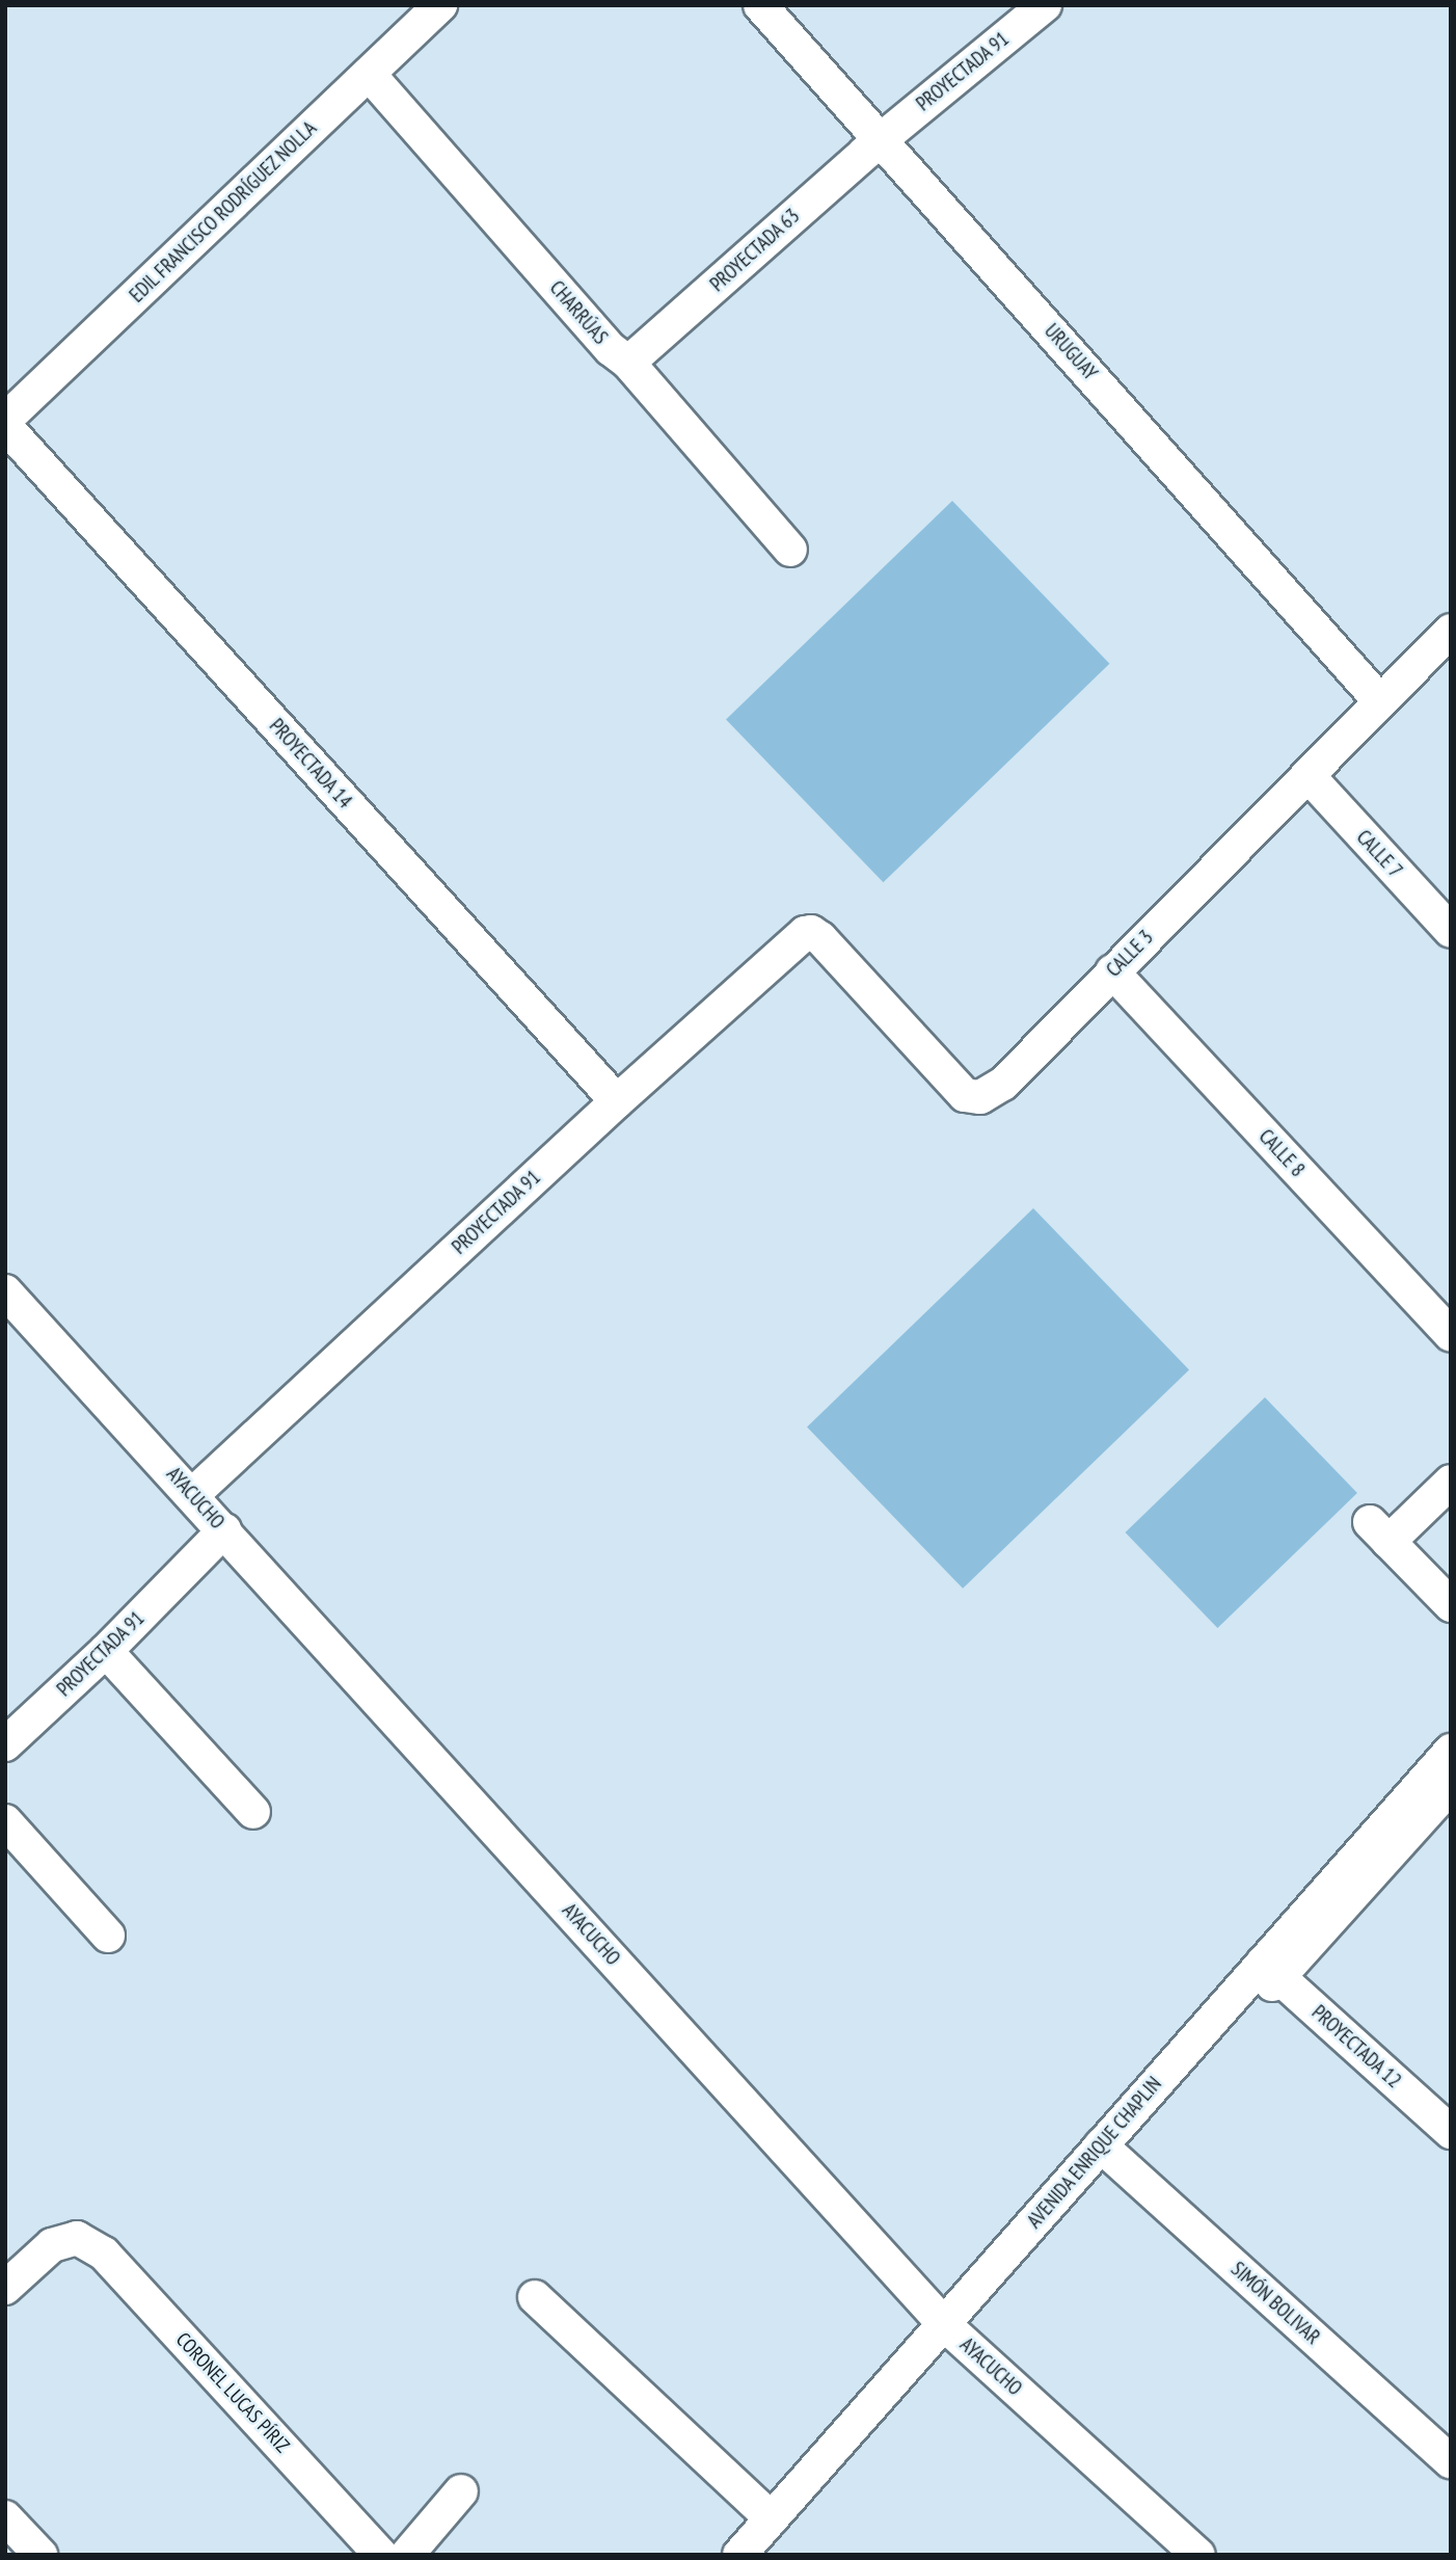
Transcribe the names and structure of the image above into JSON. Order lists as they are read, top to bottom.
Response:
{
  "streets": {
    "street": [
      "PROYECTADA 91",
      "EDIL FRANCISCO RODRÍGUEZ NOLLA",
      "PROYECTADA 63",
      "CHARRÚAS",
      "URUGUAY",
      "PROYECTADA 14",
      "CALLE 7",
      "CALLE 3",
      "CALLE 8",
      "AYACUCHO",
      "PROYECTADA 12",
      "AVENIDA ENRIQUE CHAPLIN",
      "SIMÓN BOLIVAR",
      "CORONEL LUCAS PÍRIZ"
    ]
  },
  "crossings": [
    ["PROYECTADA 91", "PROYECTADA 63"],
    ["PROYECTADA 91", "URUGUAY"],
    ["PROYECTADA 91", "PROYECTADA 14"],
    ["PROYECTADA 91", "CALLE 3"],
    ["PROYECTADA 91", "AYACUCHO"],
    ["EDIL FRANCISCO RODRÍGUEZ NOLLA", "CHARRÚAS"],
    ["PROYECTADA 63", "CHARRÚAS"],
    ["PROYECTADA 63", "URUGUAY"],
    ["URUGUAY", "CALLE 3"],
    ["CALLE 7", "CALLE 3"],
    ["CALLE 3", "CALLE 8"],
    ["AYACUCHO", "AVENIDA ENRIQUE CHAPLIN"],
    ["PROYECTADA 12", "AVENIDA ENRIQUE CHAPLIN"],
    ["AVENIDA ENRIQUE CHAPLIN", "SIMÓN BOLIVAR"]
  ]
}
